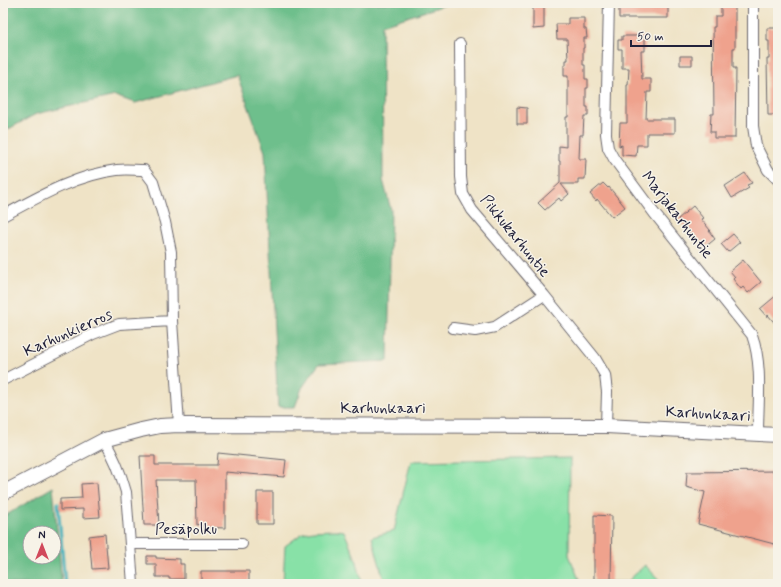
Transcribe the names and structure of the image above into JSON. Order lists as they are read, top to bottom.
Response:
{
  "streets": {
    "street": [
      "Marjakarhuntie",
      "Pikkukarhuntie",
      "Karhunkierros",
      "Karhunkaari",
      "Pesäpolku"
    ]
  },
  "crossings": [
    ["Marjakarhuntie", "Karhunkaari"],
    ["Pikkukarhuntie", "Karhunkaari"]
  ],
  "scale_bar": "50 m",
  "north": "top"
}
